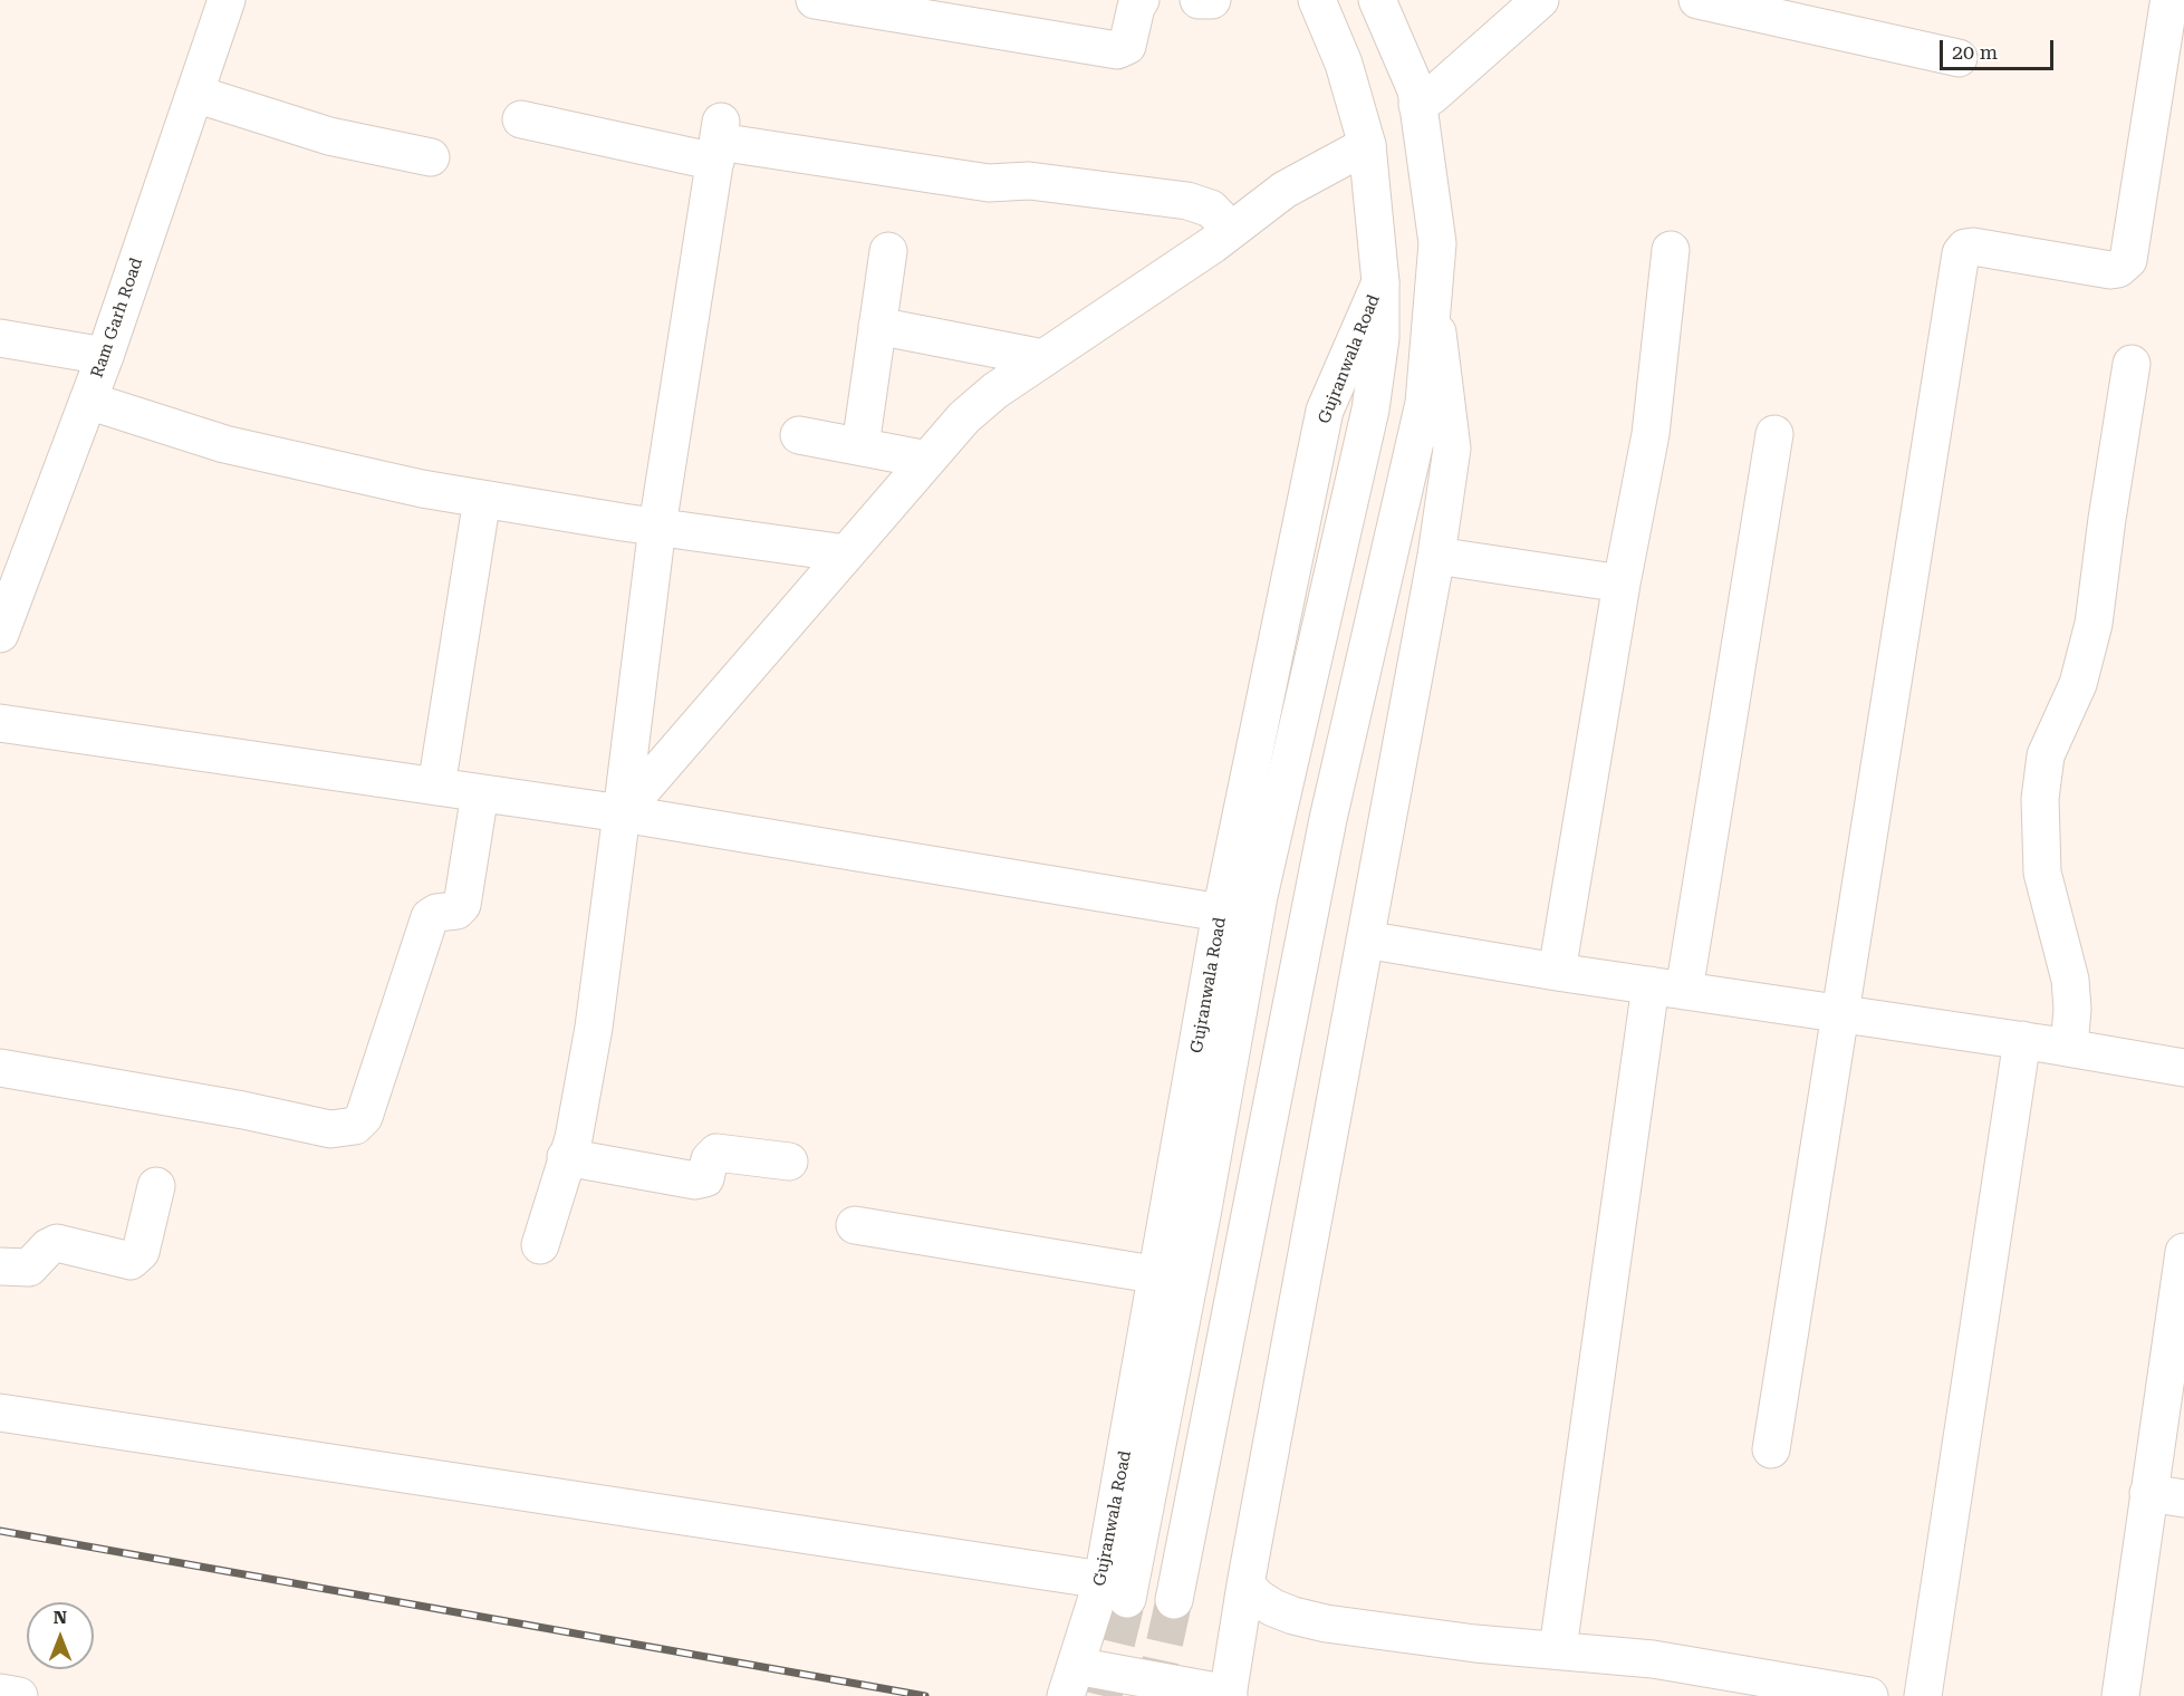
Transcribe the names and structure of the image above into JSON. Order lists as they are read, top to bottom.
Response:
{
  "streets": {
    "main road": ["Ram Garh Road", "Gujranwala Road"]
  },
  "scale_bar": "20 m",
  "north": "top"
}
